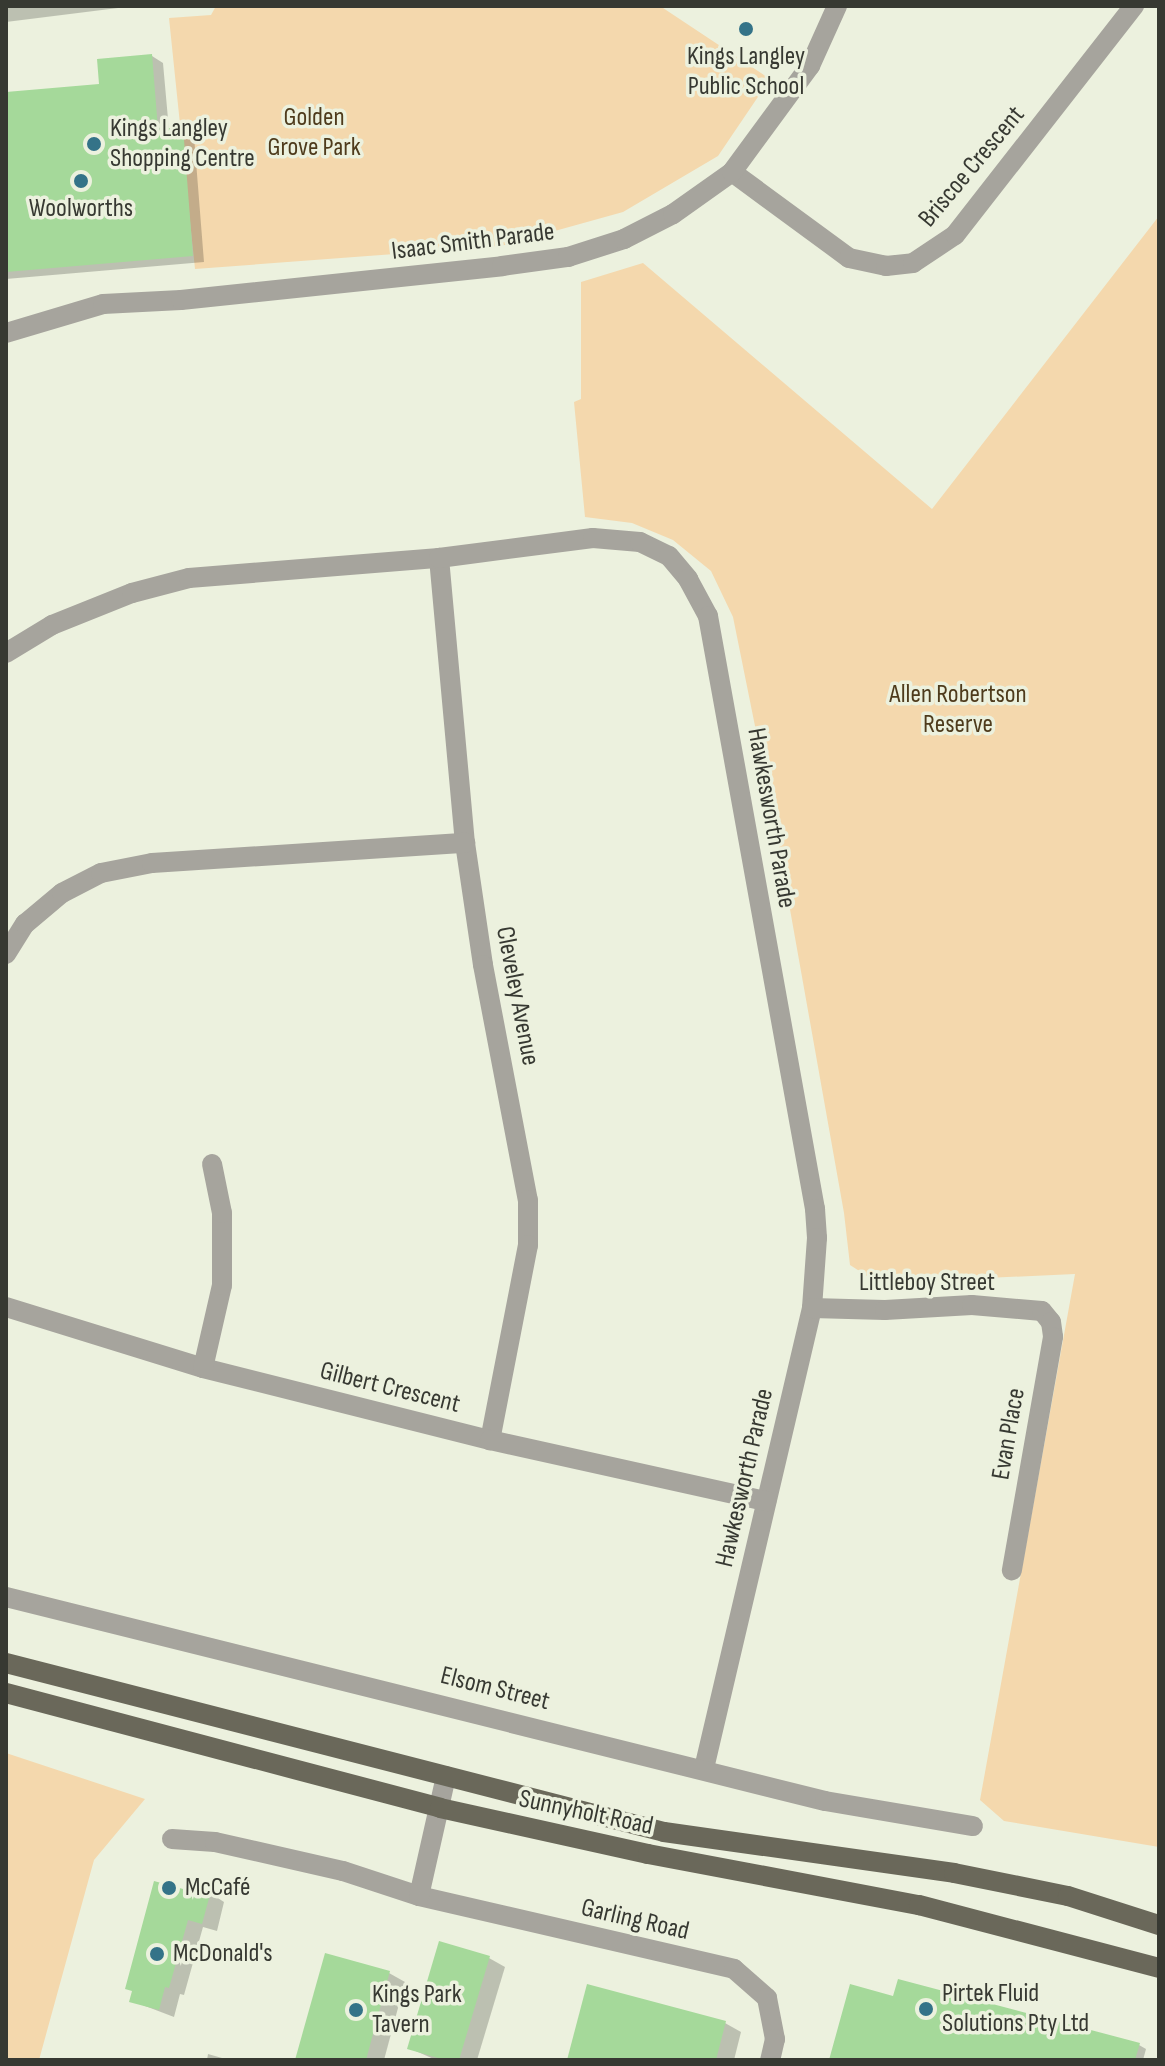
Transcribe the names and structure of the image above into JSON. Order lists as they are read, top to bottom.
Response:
{
  "streets": {
    "main road": ["Sunnyholt Road"],
    "street": [
      "Briscoe Crescent",
      "Isaac Smith Parade",
      "Hawkesworth Parade",
      "Cleveley Avenue",
      "Littleboy Street",
      "Gilbert Crescent",
      "Evan Place",
      "Elsom Street",
      "Garling Road"
    ]
  },
  "crossings": [
    ["Briscoe Crescent", "Isaac Smith Parade"],
    ["Hawkesworth Parade", "Cleveley Avenue"],
    ["Hawkesworth Parade", "Littleboy Street"],
    ["Hawkesworth Parade", "Gilbert Crescent"],
    ["Hawkesworth Parade", "Elsom Street"],
    ["Cleveley Avenue", "Gilbert Crescent"],
    ["Littleboy Street", "Evan Place"]
  ],
  "parks": ["Golden Grove Park", "Allen Robertson Reserve"],
  "places": [
    "Kings Langley Public School",
    "Kings Langley Shopping Centre",
    "Woolworths",
    "McCafé",
    "McDonald's",
    "Pirtek Fluid Solutions Pty Ltd",
    "Kings Park Tavern"
  ]
}
